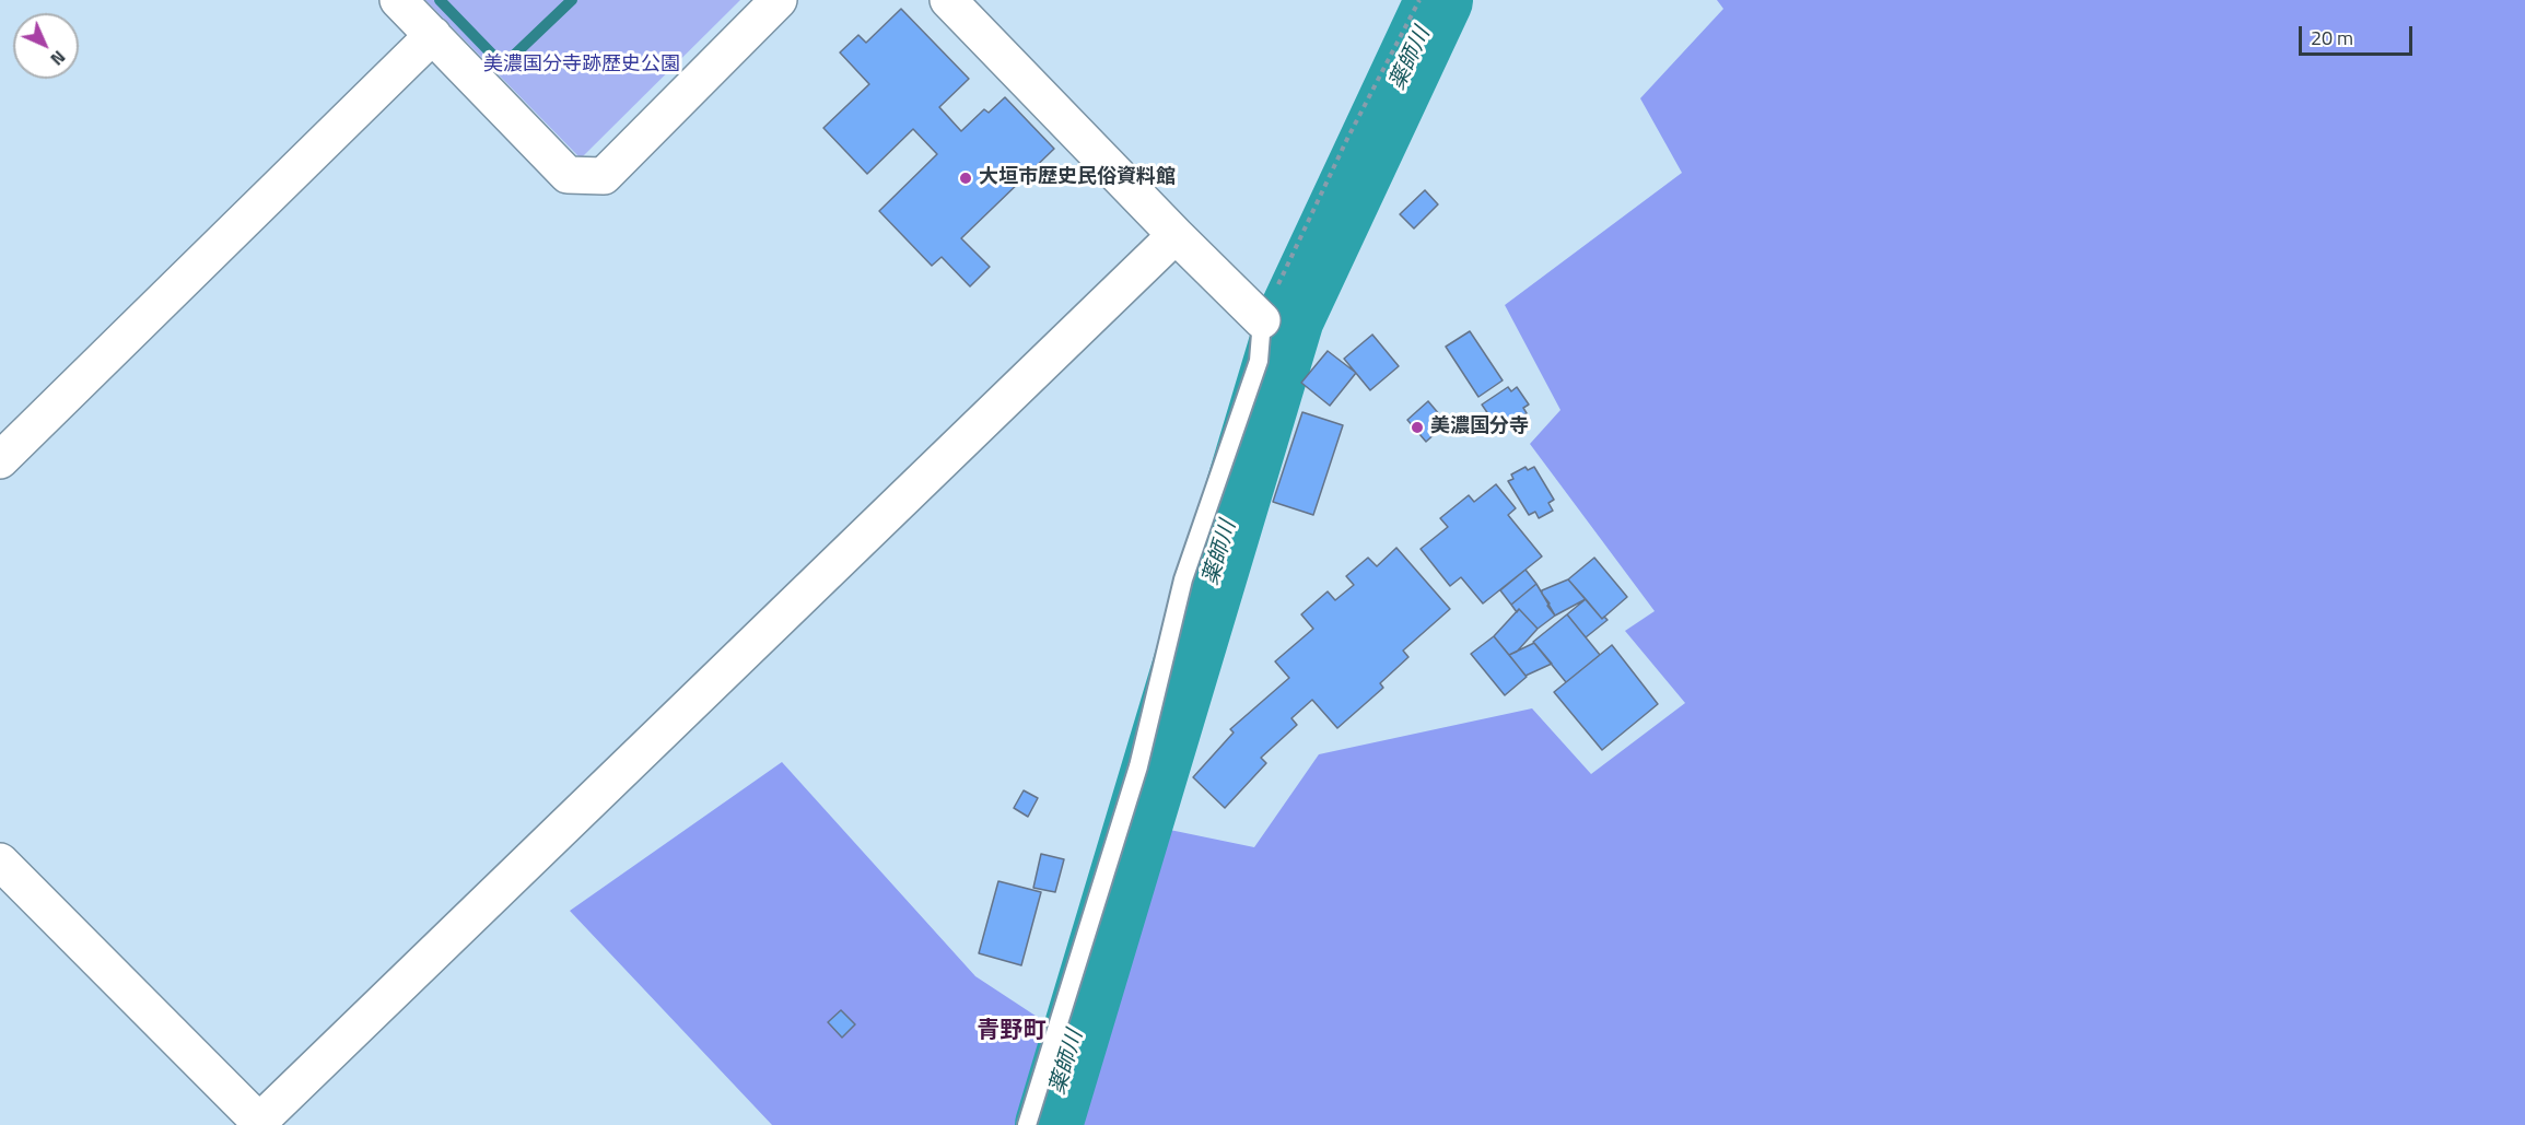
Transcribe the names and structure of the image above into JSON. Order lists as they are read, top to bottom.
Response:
{
  "districts": ["青野町"],
  "water": ["薬師川"],
  "parks": ["美濃国分寺跡歴史公園"],
  "places": ["大垣市歴史民俗資料館", "美濃国分寺"],
  "scale_bar": "20 m",
  "north": "bottom right"
}
